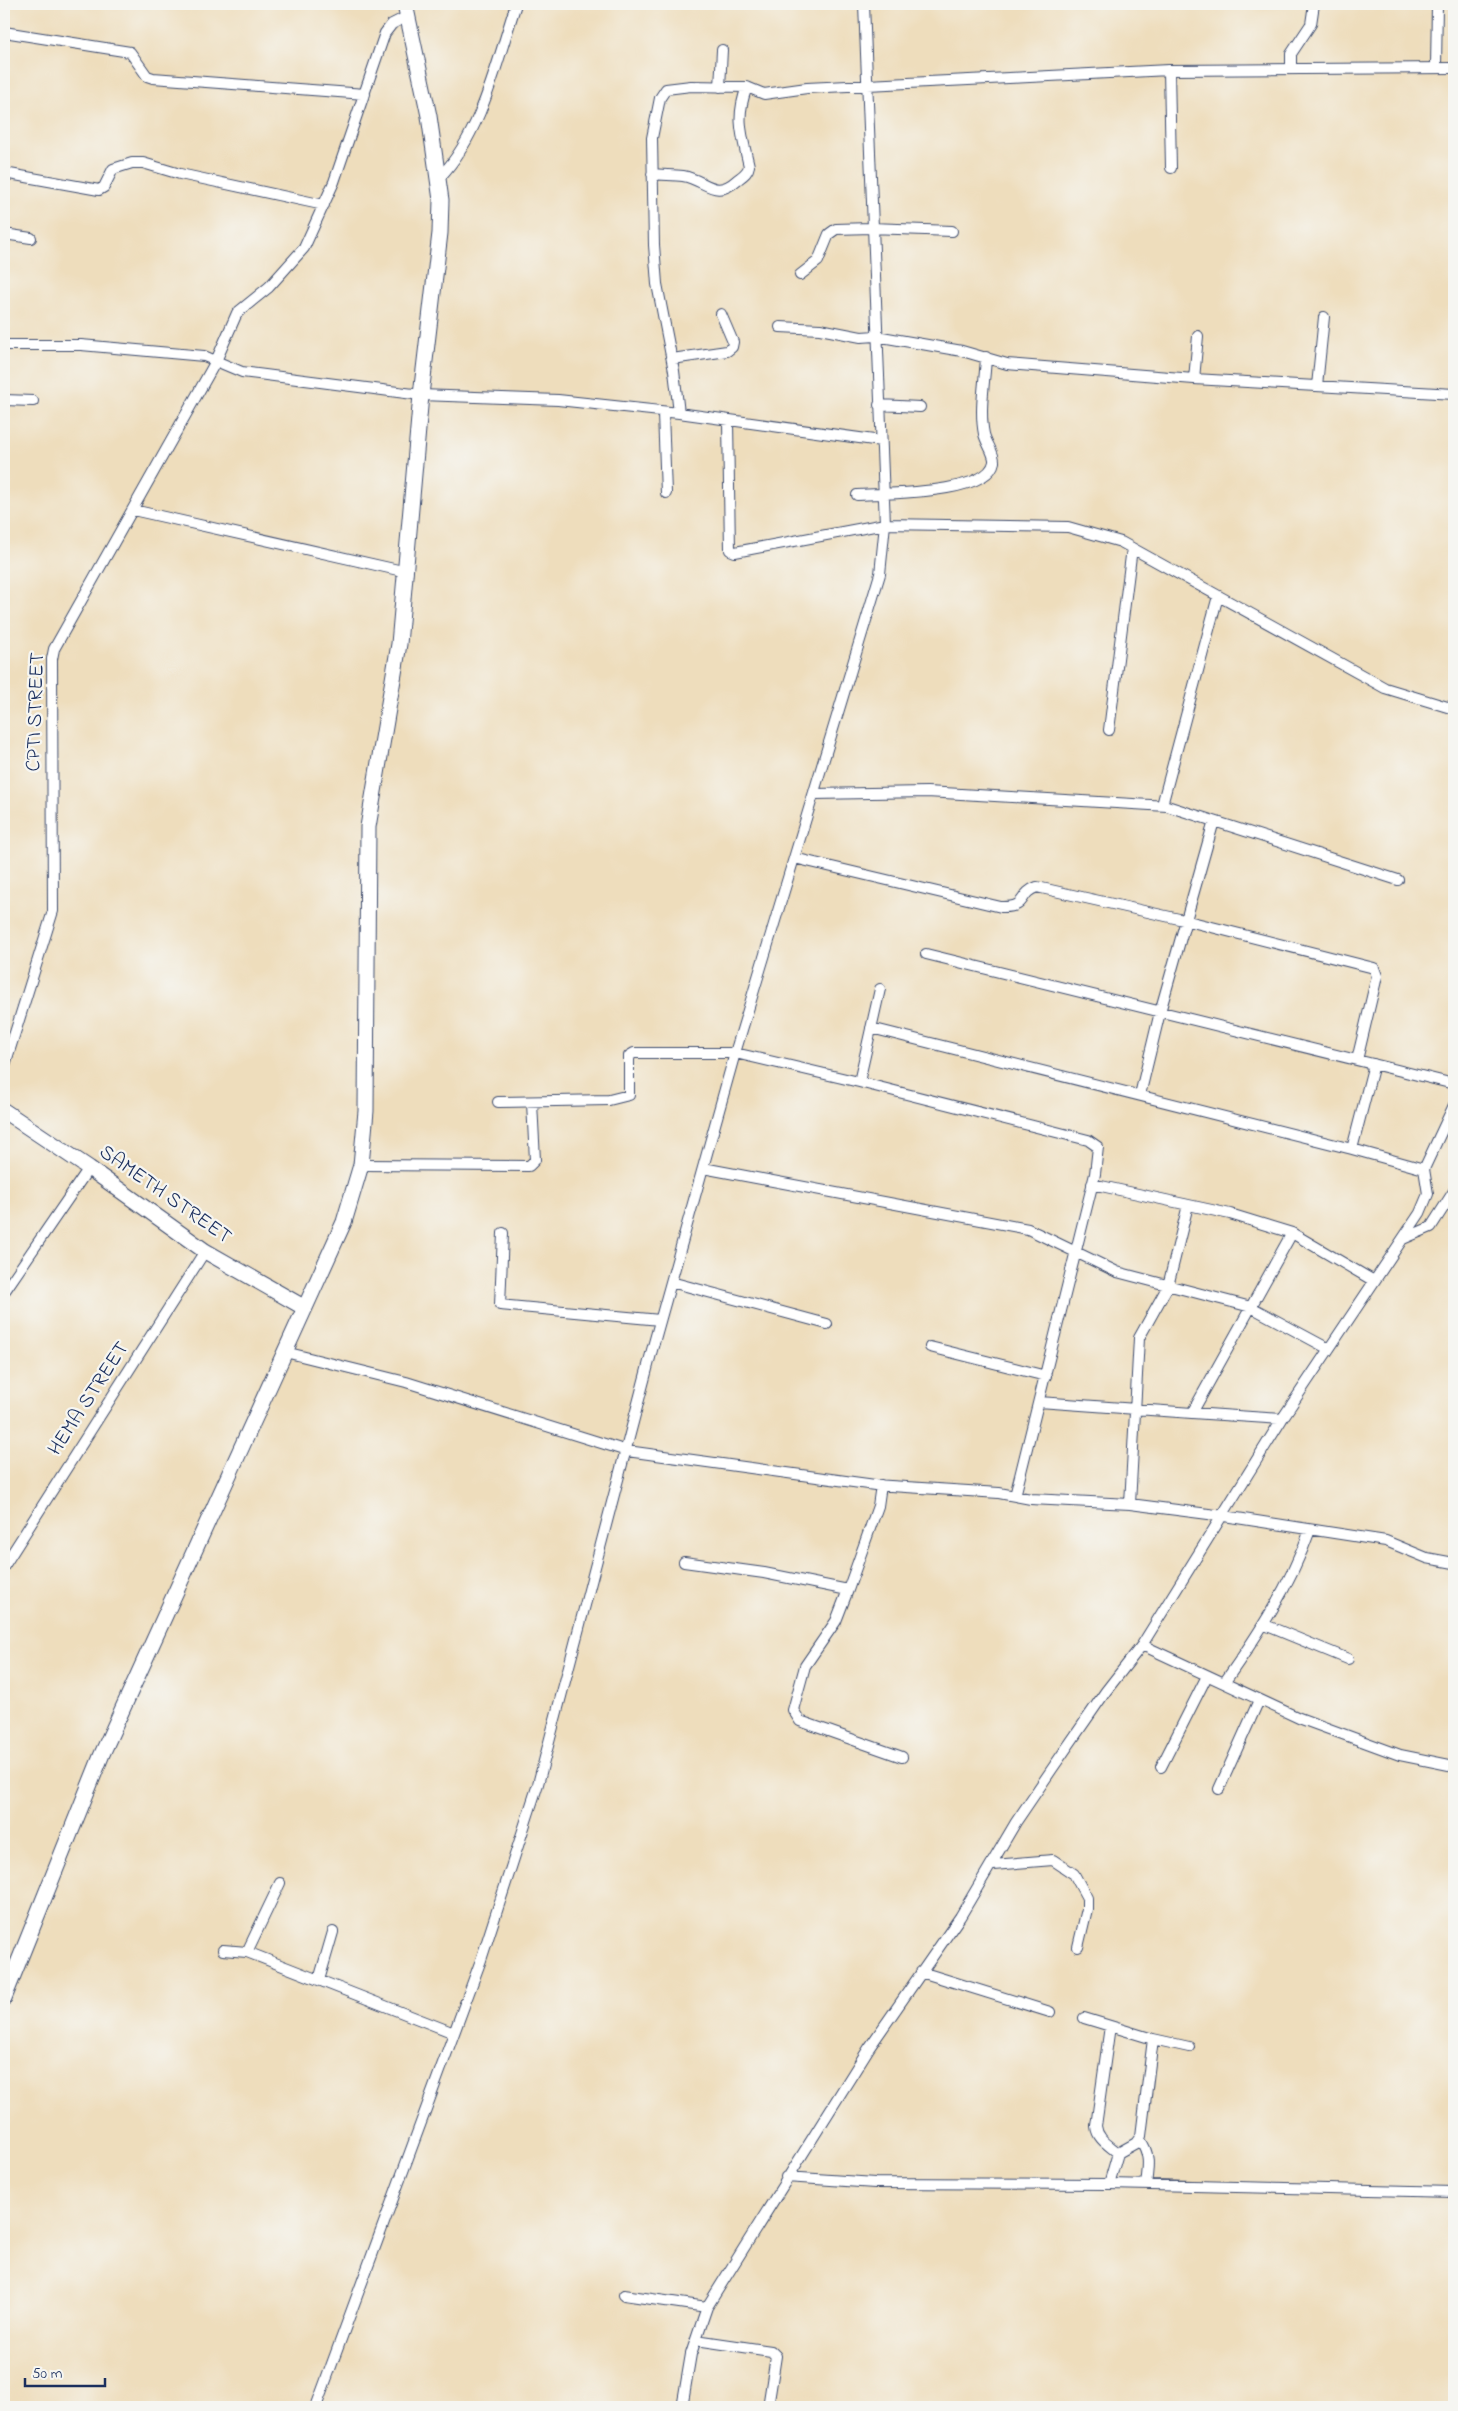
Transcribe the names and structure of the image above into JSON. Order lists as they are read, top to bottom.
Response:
{
  "streets": {
    "street": ["CPTI STREET", "SAMETH STREET", "HEMA STREET"]
  },
  "crossings": [
    ["SAMETH STREET", "HEMA STREET"]
  ],
  "scale_bar": "50 m"
}
